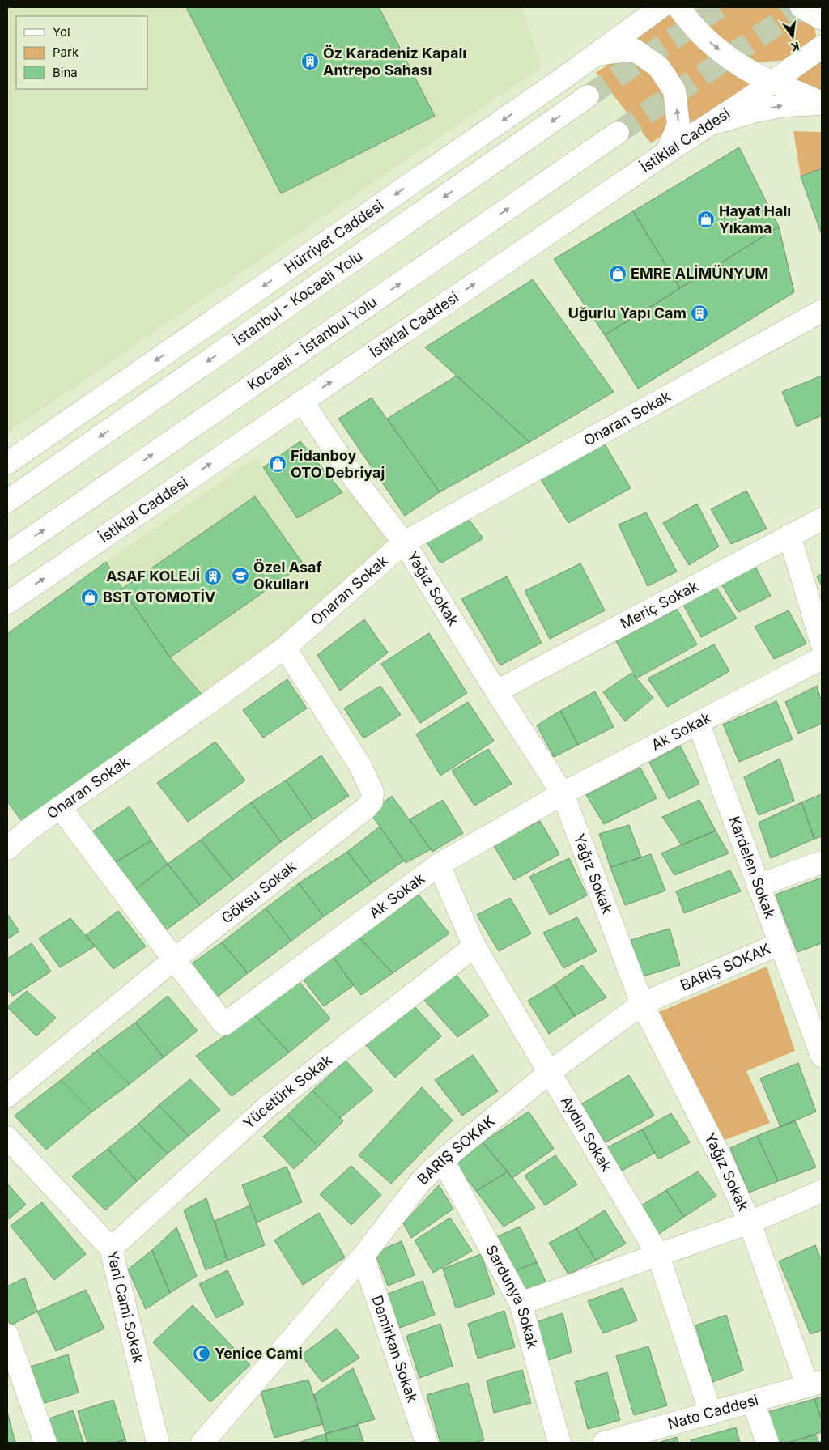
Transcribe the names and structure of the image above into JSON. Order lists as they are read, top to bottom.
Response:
{
  "streets": {
    "main road": [
      "İstiklal Caddesi",
      "Hürriyet Caddesi",
      "İstanbul - Kocaeli Yolu",
      "Kocaeli - İstanbul Yolu",
      "Onaran Sokak",
      "Yağız Sokak",
      "Meriç Sokak",
      "Ak Sokak",
      "Kardelen Sokak",
      "Göksu Sokak",
      "BARIŞ SOKAK",
      "Yücetürk Sokak",
      "Aydın Sokak",
      "Sardunya Sokak",
      "Yeni Cami Sokak",
      "Demirkan Sokak",
      "Nato Caddesi"
    ]
  },
  "crossings": [
    ["İstiklal Caddesi", "Yağız Sokak"],
    ["Onaran Sokak", "Yağız Sokak"],
    ["Onaran Sokak", "Ak Sokak"],
    ["Onaran Sokak", "Göksu Sokak"],
    ["Yağız Sokak", "Meriç Sokak"],
    ["Yağız Sokak", "Ak Sokak"],
    ["Yağız Sokak", "BARIŞ SOKAK"],
    ["Yağız Sokak", "Nato Caddesi"],
    ["Ak Sokak", "Kardelen Sokak"],
    ["Ak Sokak", "Göksu Sokak"],
    ["Ak Sokak", "Aydın Sokak"],
    ["Kardelen Sokak", "BARIŞ SOKAK"],
    ["BARIŞ SOKAK", "Aydın Sokak"],
    ["BARIŞ SOKAK", "Sardunya Sokak"],
    ["BARIŞ SOKAK", "Demirkan Sokak"],
    ["Yücetürk Sokak", "Aydın Sokak"],
    ["Yücetürk Sokak", "Yeni Cami Sokak"],
    ["Aydın Sokak", "Nato Caddesi"]
  ],
  "one_way": [
    "İstiklal Caddesi",
    "Hürriyet Caddesi",
    "İstanbul - Kocaeli Yolu",
    "Kocaeli - İstanbul Yolu"
  ],
  "places": {
    "building": ["Öz Karadeniz Kapalı Antrepo Sahası", "Uğurlu Yapı Cam", "ASAF KOLEJİ"],
    "shop": [
      "Hayat Halı Yıkama",
      "EMRE ALİMÜNYUM",
      "Fidanboy OTO Debriyaj",
      "BST OTOMOTİV"
    ],
    "school or university": ["Özel Asaf Okulları"],
    "mosque": ["Yenice Cami"]
  },
  "legend": ["Yol", "Park", "Bina"],
  "north": "bottom"
}
